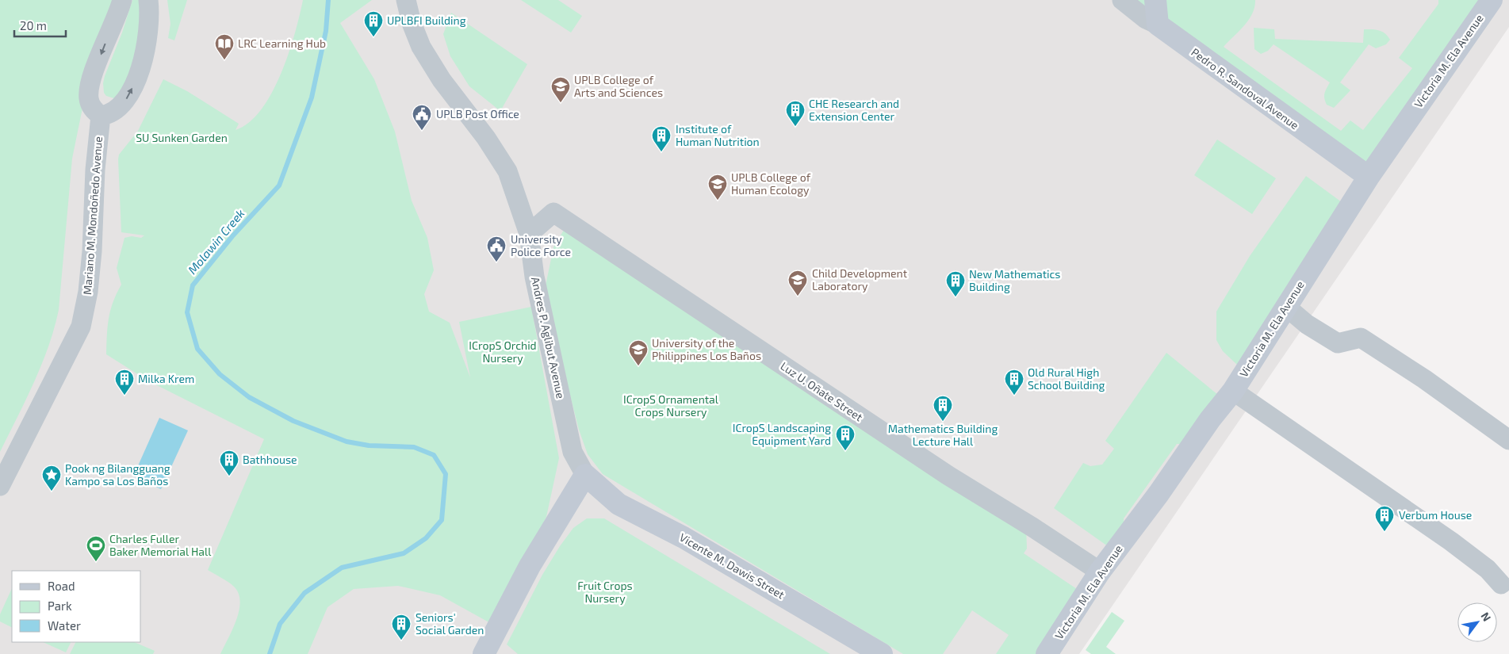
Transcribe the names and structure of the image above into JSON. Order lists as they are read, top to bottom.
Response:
{
  "streets": {
    "street": [
      "Victoria M. Ela Avenue",
      "Pedro R. Sandoval Avenue",
      "Mariano M. Mondoñedo Avenue",
      "Andres P. Aglibut Avenue",
      "Luz U. Oñate Street",
      "Vicente M. Dawis Street"
    ]
  },
  "crossings": [
    ["Victoria M. Ela Avenue", "Pedro R. Sandoval Avenue"],
    ["Victoria M. Ela Avenue", "Luz U. Oñate Street"],
    ["Andres P. Aglibut Avenue", "Luz U. Oñate Street"],
    ["Andres P. Aglibut Avenue", "Vicente M. Dawis Street"]
  ],
  "water": ["Molawin Creek"],
  "parks": [
    "SU Sunken Garden",
    "ICropS Orchid Nursery",
    "ICropS Ornamental Crops Nursery",
    "Fruit Crops Nursery"
  ],
  "places": {
    "building": [
      "UPLBFI Building",
      "CHE Research and Extension Center",
      "Institute of Human Nutrition",
      "New Mathematics Building",
      "Milka Krem",
      "Old Rural High School Building",
      "Mathematics Building Lecture Hall",
      "ICropS Landscaping Equipment Yard",
      "Bathhouse",
      "Verbum House",
      "Seniors' Social Garden"
    ],
    "library": ["LRC Learning Hub"],
    "school or university": [
      "UPLB College of Arts and Sciences",
      "UPLB College of Human Ecology",
      "Child Development Laboratory",
      "University of the Philippines Los Baños"
    ],
    "public building": ["UPLB Post Office", "University Police Force"],
    "place": ["Pook ng Bilangguang Kampo sa Los Baños"],
    "sports": ["Charles Fuller Baker Memorial Hall"]
  },
  "legend": ["Road", "Park", "Water"],
  "scale_bar": "20 m",
  "north": "top right"
}
